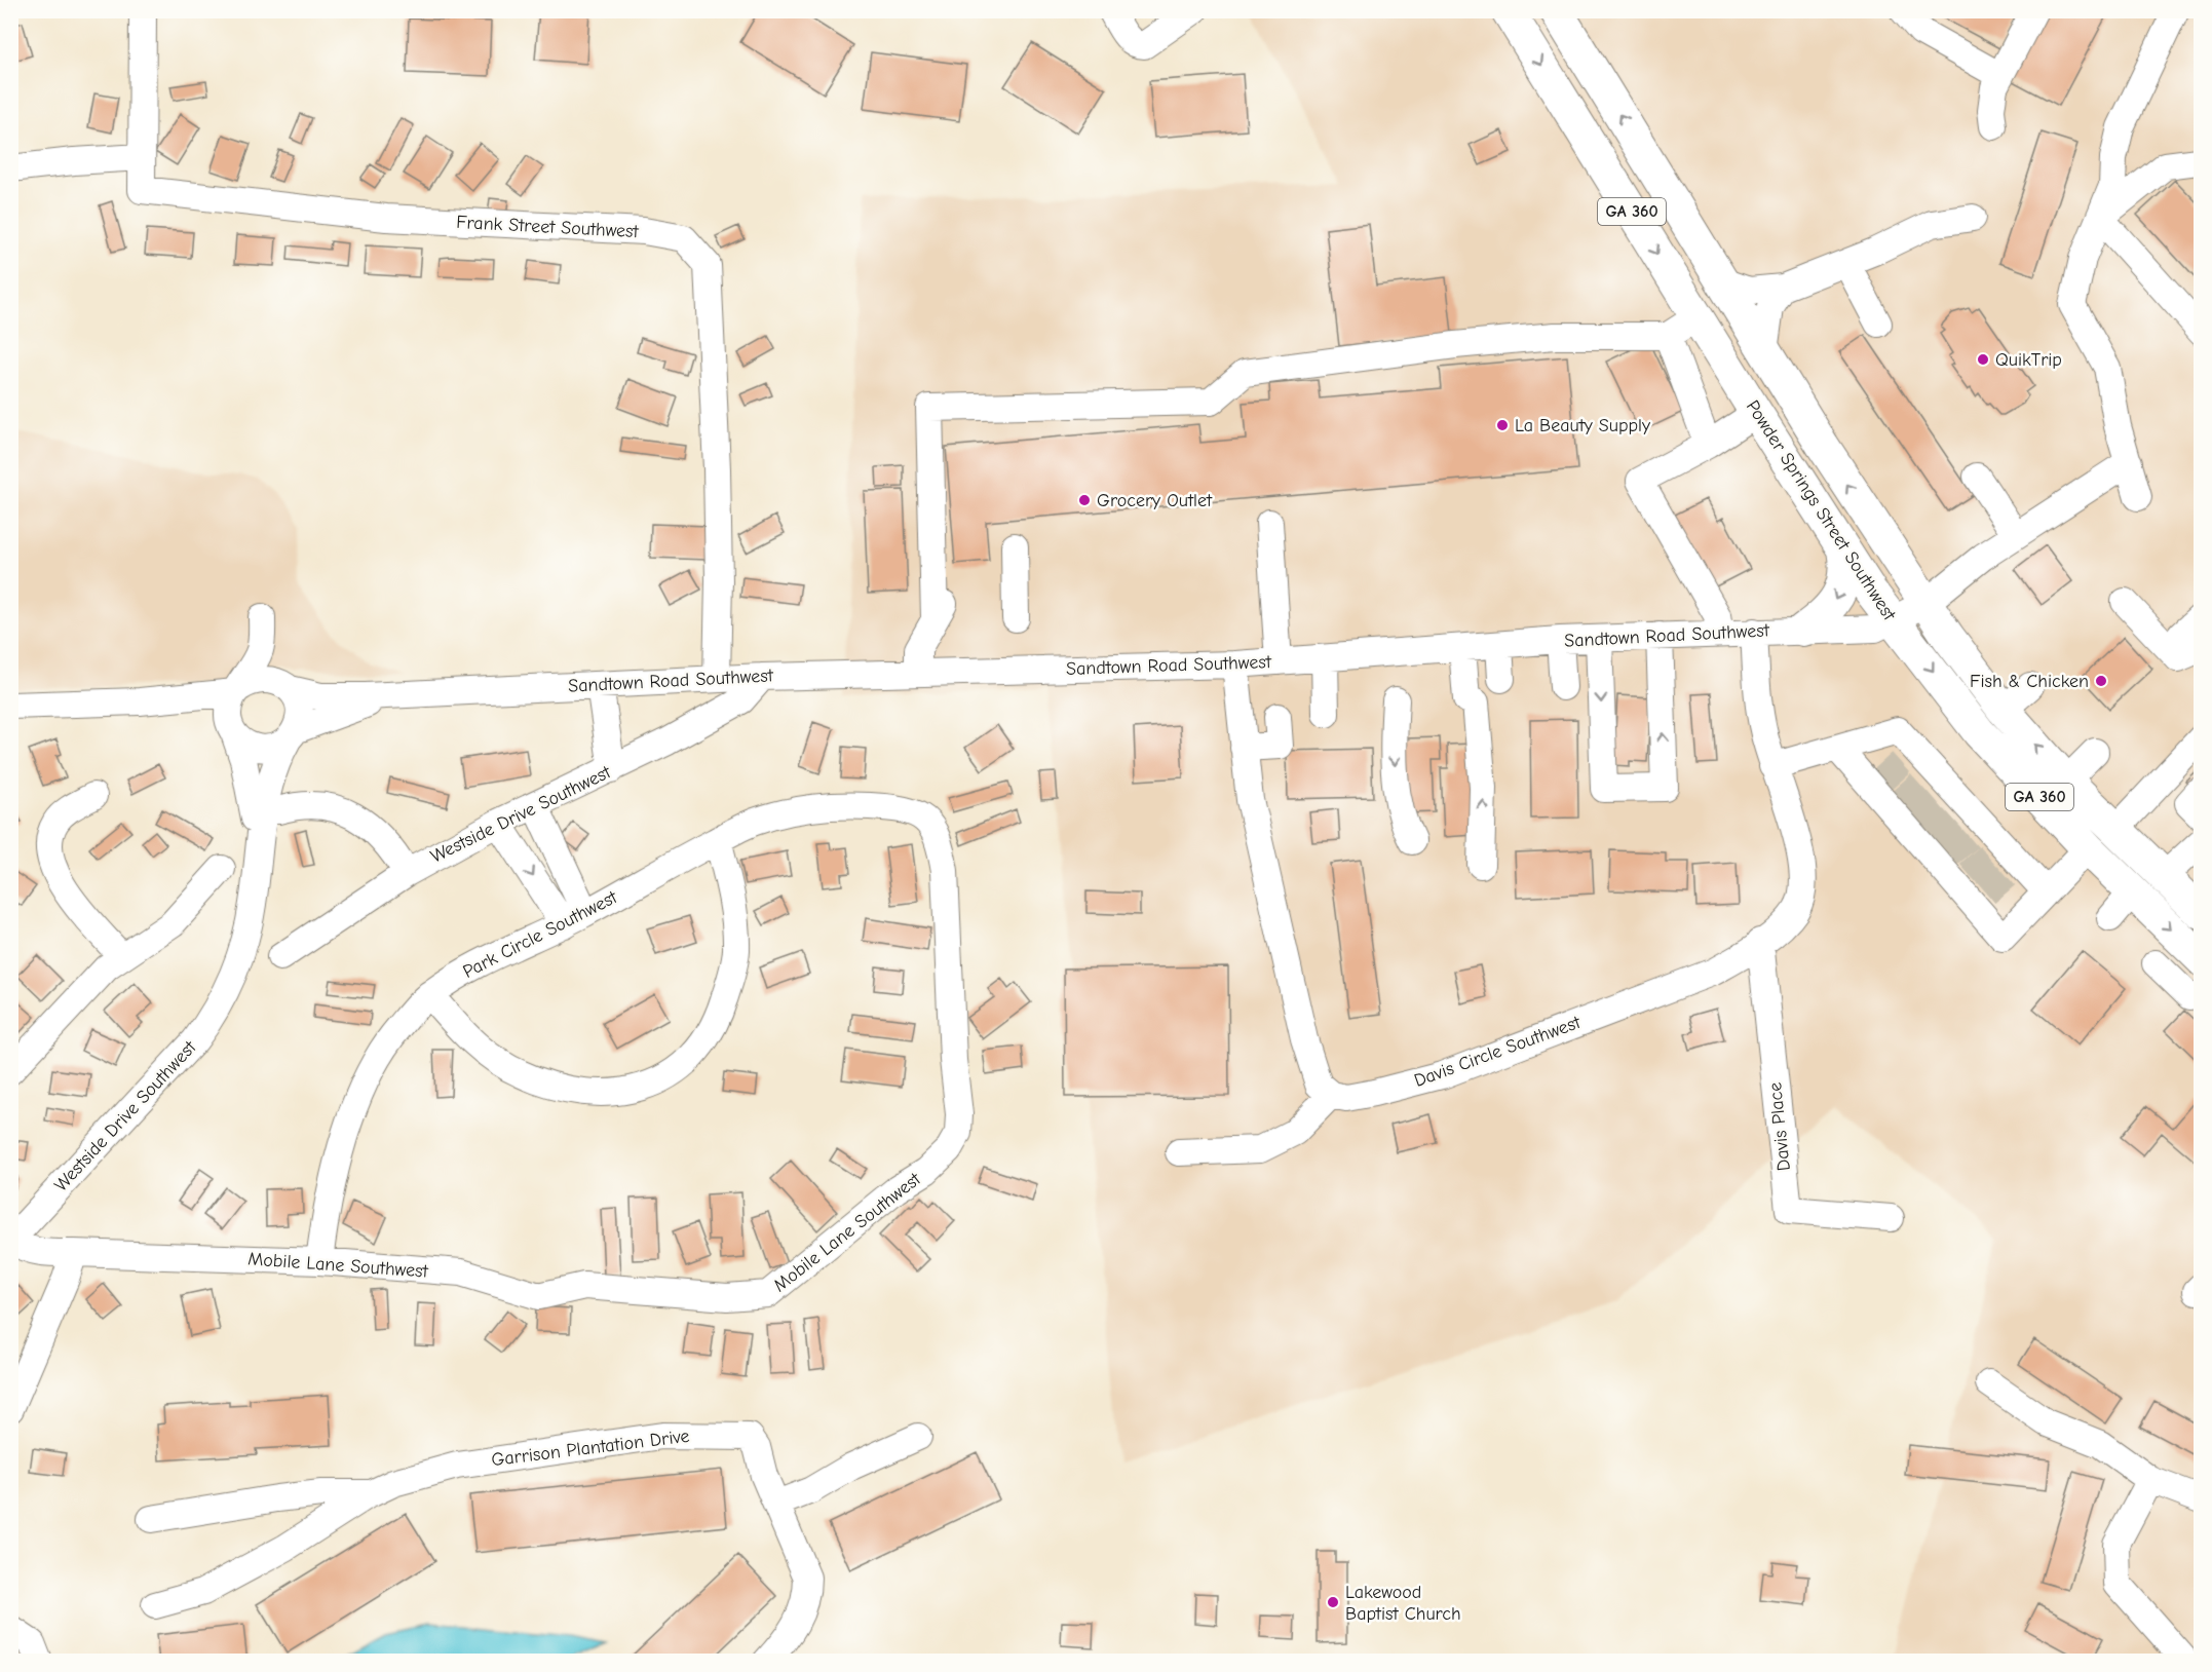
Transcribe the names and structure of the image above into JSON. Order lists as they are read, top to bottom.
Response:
{
  "streets": {
    "main road": ["GA 360", "Powder Springs Street Southwest"],
    "street": [
      "Frank Street Southwest",
      "Sandtown Road Southwest",
      "Westside Drive Southwest",
      "Park Circle Southwest",
      "Davis Circle Southwest",
      "Davis Place",
      "Mobile Lane Southwest",
      "Garrison Plantation Drive"
    ]
  },
  "crossings": [
    ["Frank Street Southwest", "Sandtown Road Southwest"],
    ["Powder Springs Street Southwest", "Sandtown Road Southwest"],
    ["Sandtown Road Southwest", "Westside Drive Southwest"],
    ["Sandtown Road Southwest", "Davis Circle Southwest"],
    ["Westside Drive Southwest", "Mobile Lane Southwest"],
    ["Park Circle Southwest", "Mobile Lane Southwest"],
    ["Davis Circle Southwest", "Davis Place"]
  ],
  "places": [
    "QuikTrip",
    "La Beauty Supply",
    "Grocery Outlet",
    "Fish & Chicken",
    "Lakewood Baptist Church"
  ]
}
